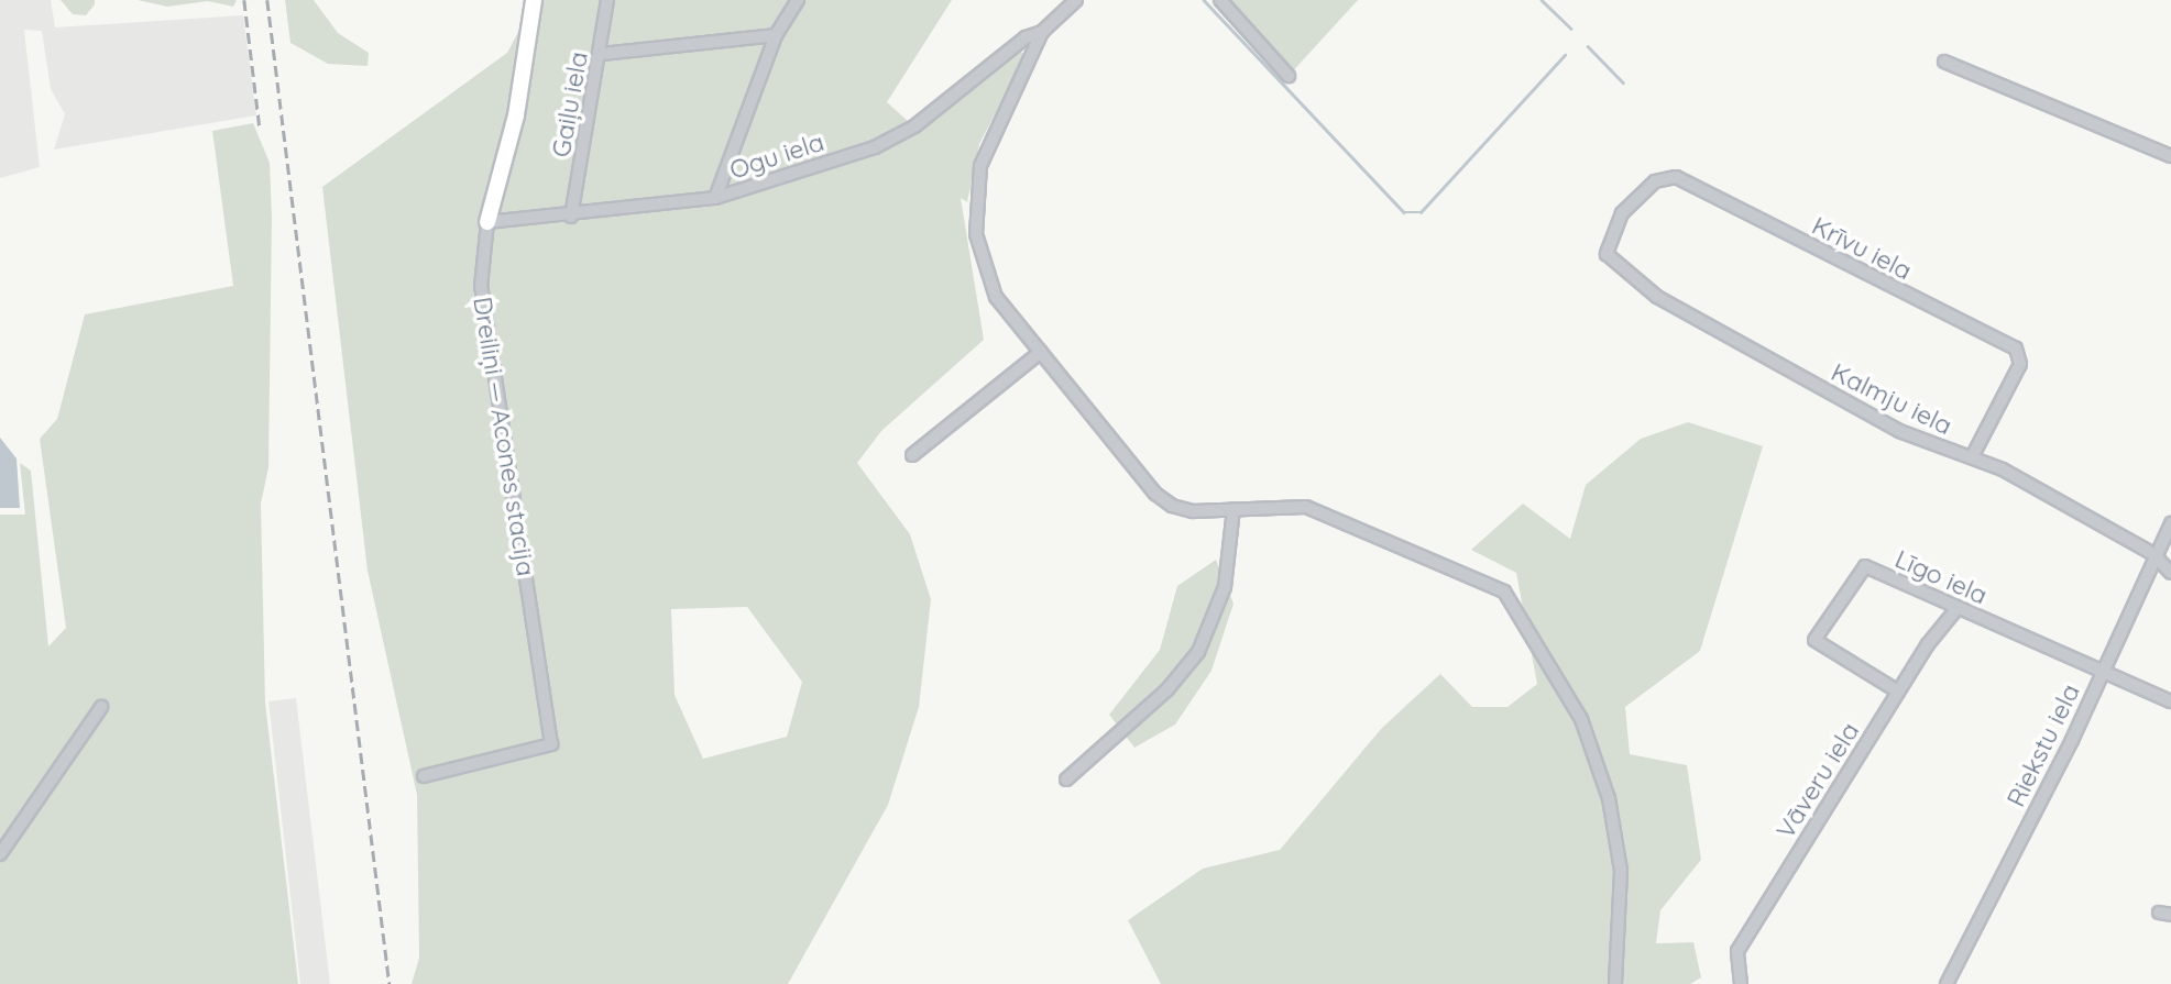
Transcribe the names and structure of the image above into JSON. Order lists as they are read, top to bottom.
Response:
{
  "streets": {
    "street": [
      "Gaiļu iela",
      "Ogu iela",
      "Krīvu iela",
      "Kalmju iela",
      "Dreiliņi — Acones stacija",
      "Līgo iela",
      "Riekstu iela",
      "Vāveru iela"
    ]
  },
  "crossings": [
    ["Gaiļu iela", "Ogu iela"],
    ["Ogu iela", "Dreiliņi — Acones stacija"],
    ["Krīvu iela", "Kalmju iela"],
    ["Kalmju iela", "Riekstu iela"],
    ["Līgo iela", "Riekstu iela"],
    ["Līgo iela", "Vāveru iela"]
  ]
}
